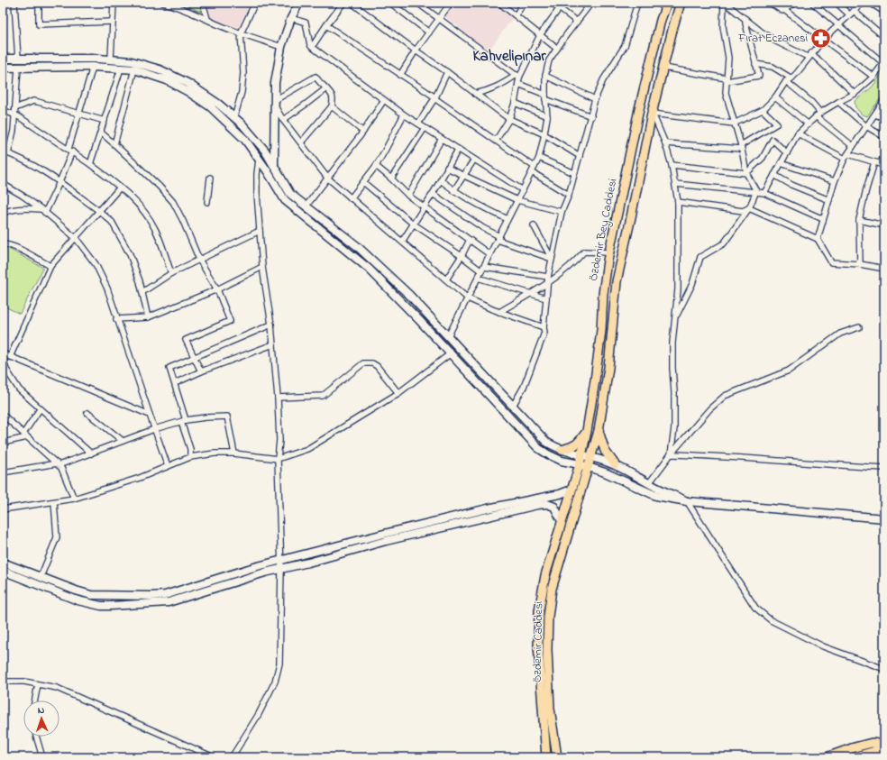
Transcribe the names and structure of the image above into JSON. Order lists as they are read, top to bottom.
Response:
{
  "streets": {
    "main road": ["Özdemir Bey Caddesi", "Özdemir Caddesi"]
  },
  "crossings": [
    ["Özdemir Bey Caddesi", "Özdemir Caddesi"]
  ],
  "districts": ["Kahvelipınar"],
  "places": {
    "pharmacy": ["Fırat Eczanesi"]
  },
  "north": "top"
}
